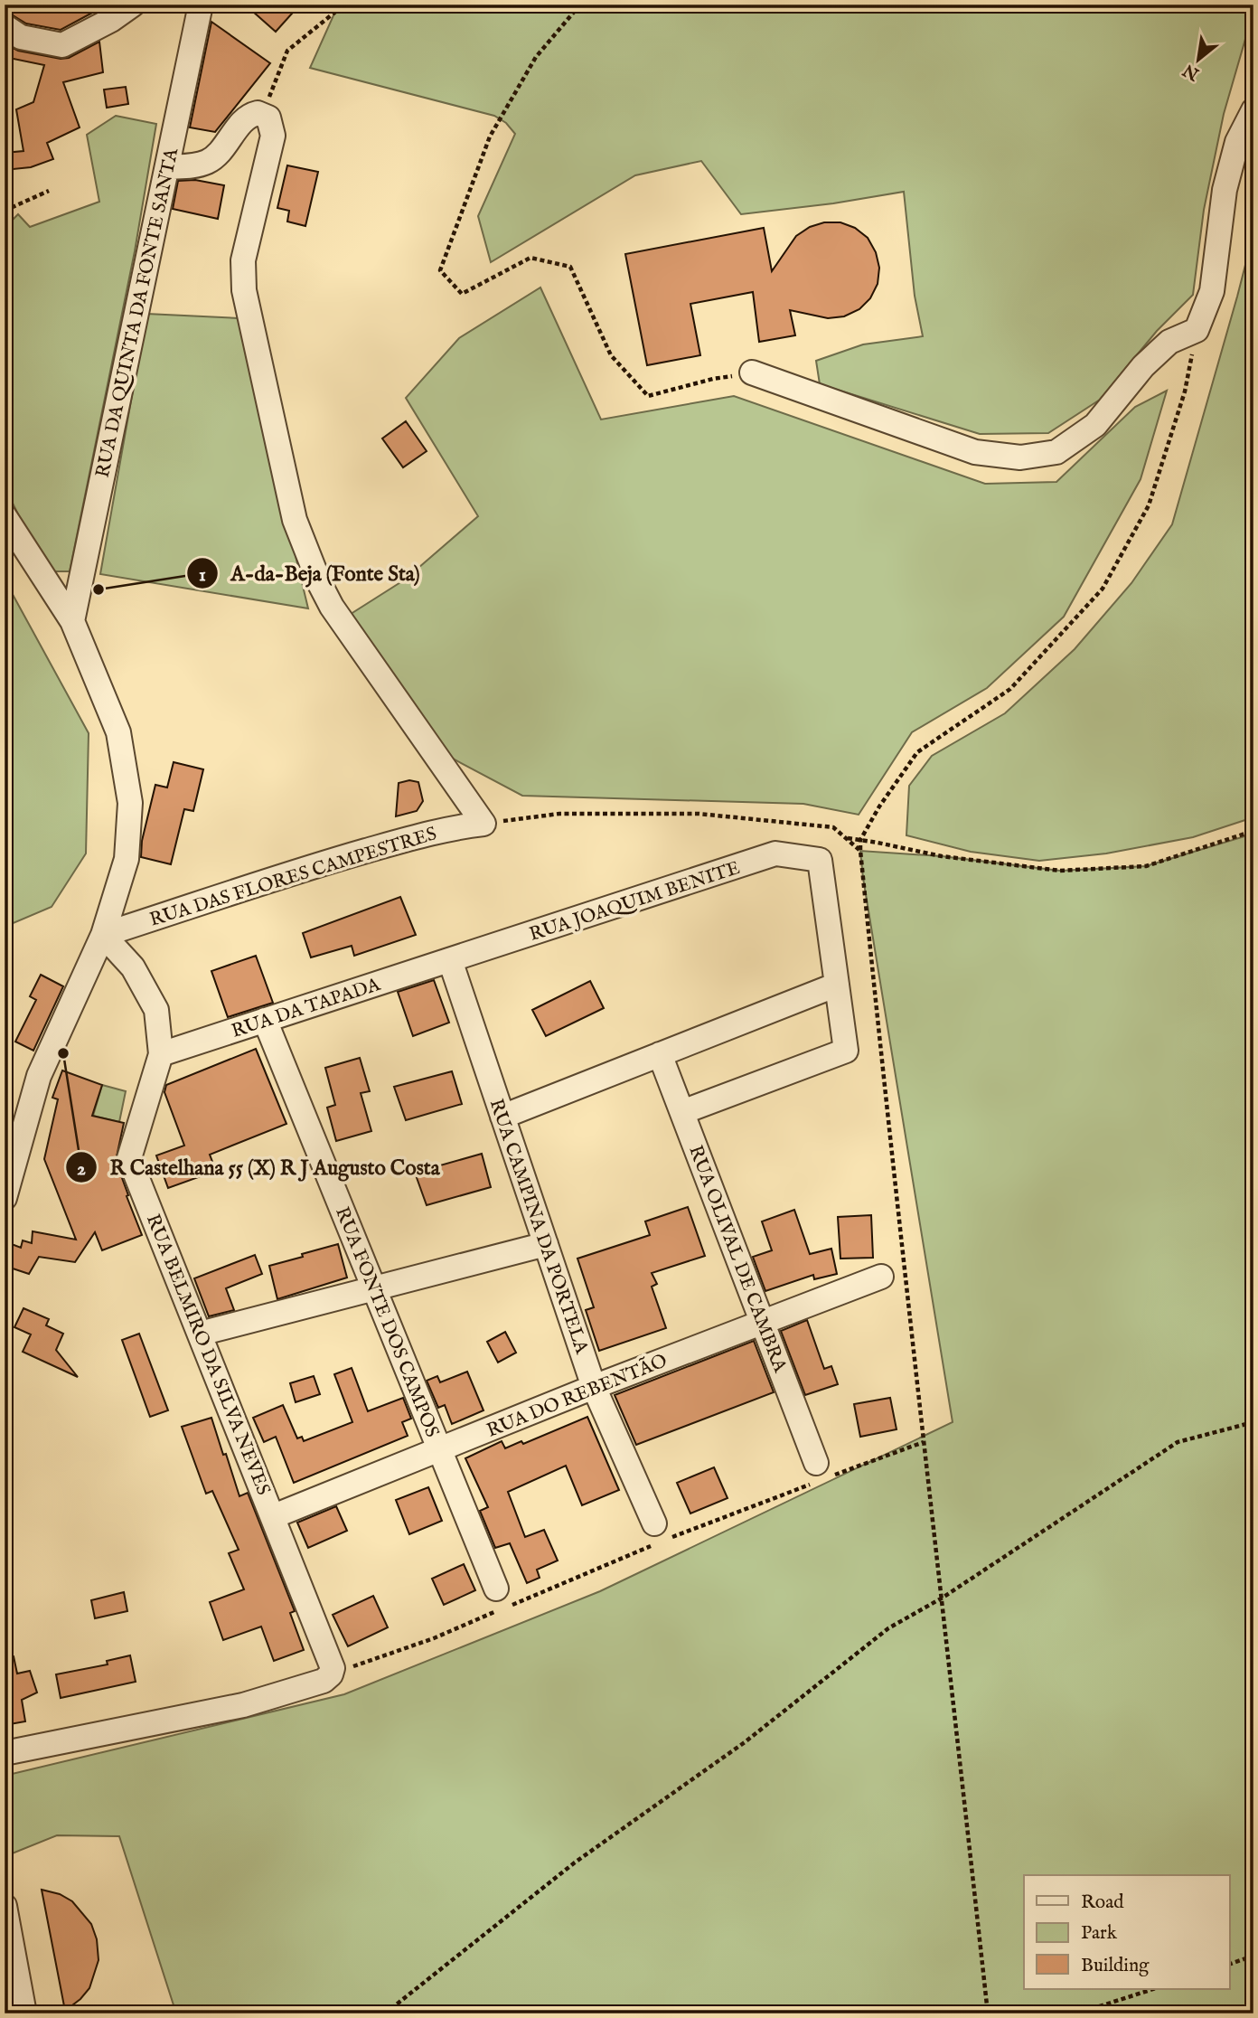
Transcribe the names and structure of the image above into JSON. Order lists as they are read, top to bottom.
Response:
{
  "streets": {
    "street": [
      "RUA DA QUINTA DA FONTE SANTA",
      "RUA DAS FLORES CAMPESTRES",
      "RUA JOAQUIM BENITE",
      "RUA DA TAPADA",
      "RUA CAMPINA DA PORTELA",
      "RUA OLIVAL DE CAMBRA",
      "RUA FONTE DOS CAMPOS",
      "RUA BELMIRO DA SILVA NEVES",
      "RUA DO REBENTÃO"
    ]
  },
  "crossings": [
    ["RUA DAS FLORES CAMPESTRES", "RUA BELMIRO DA SILVA NEVES"],
    ["RUA JOAQUIM BENITE", "RUA DA TAPADA"],
    ["RUA JOAQUIM BENITE", "RUA CAMPINA DA PORTELA"],
    ["RUA DA TAPADA", "RUA CAMPINA DA PORTELA"],
    ["RUA DA TAPADA", "RUA FONTE DOS CAMPOS"],
    ["RUA DA TAPADA", "RUA BELMIRO DA SILVA NEVES"],
    ["RUA CAMPINA DA PORTELA", "RUA DO REBENTÃO"],
    ["RUA OLIVAL DE CAMBRA", "RUA DO REBENTÃO"],
    ["RUA FONTE DOS CAMPOS", "RUA DO REBENTÃO"],
    ["RUA BELMIRO DA SILVA NEVES", "RUA DO REBENTÃO"]
  ],
  "places": ["A-da-Beja (Fonte Sta)", "R Castelhana 55 (X) R J Augusto Costa"],
  "legend": ["Road", "Park", "Building"],
  "north": "bottom left"
}
